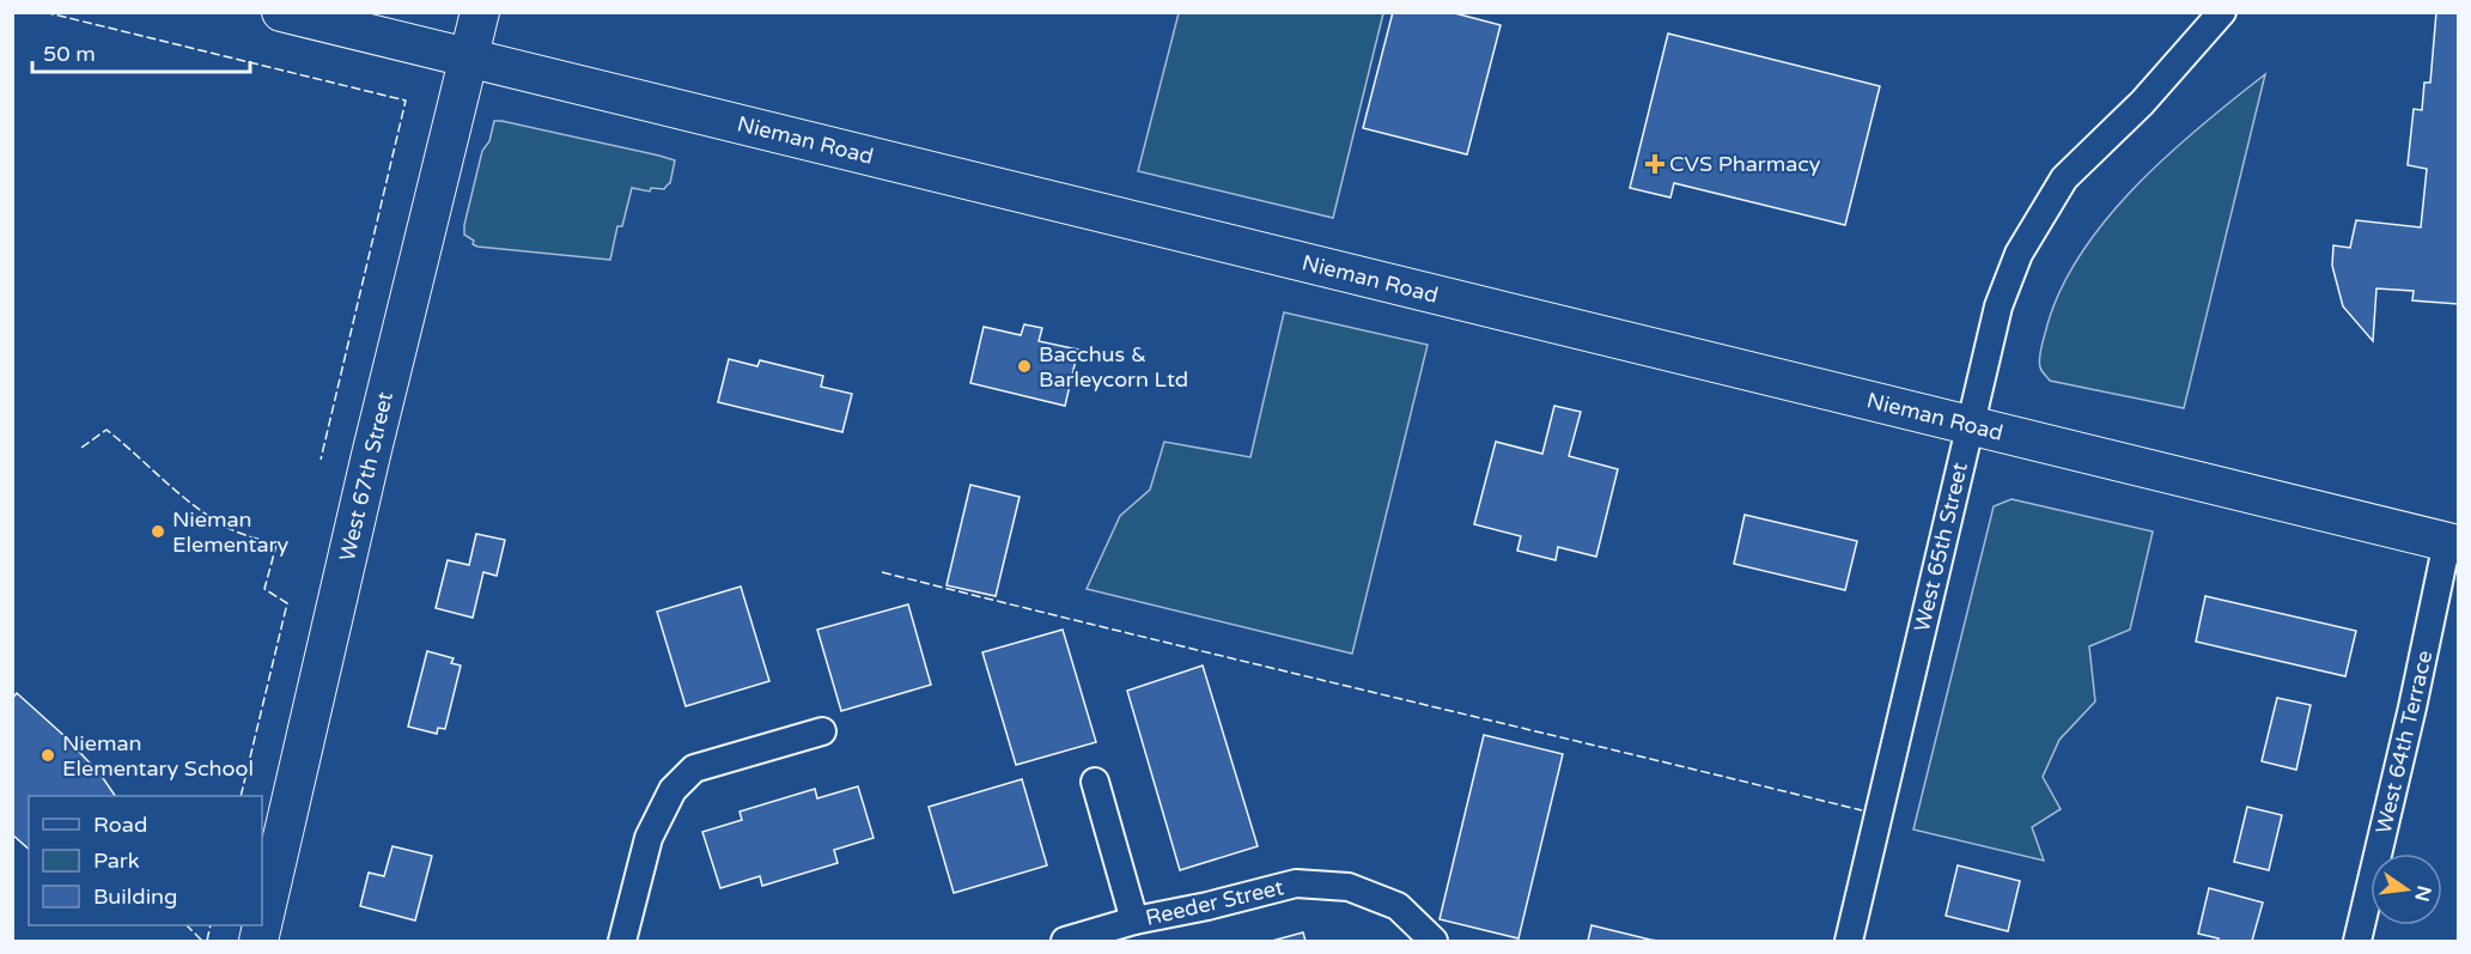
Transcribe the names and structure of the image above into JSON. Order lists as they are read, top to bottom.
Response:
{
  "streets": {
    "main road": ["Nieman Road", "West 67th Street"],
    "street": ["West 65th Street", "West 64th Terrace", "Reeder Street"]
  },
  "crossings": [
    ["Nieman Road", "West 67th Street"],
    ["Nieman Road", "West 65th Street"],
    ["Nieman Road", "West 64th Terrace"]
  ],
  "places": {
    "health": ["CVS Pharmacy"],
    "other": ["Bacchus & Barleycorn Ltd", "Nieman Elementary", "Nieman Elementary School"]
  },
  "legend": ["Road", "Park", "Building"],
  "scale_bar": "50 m",
  "north": "right"
}
